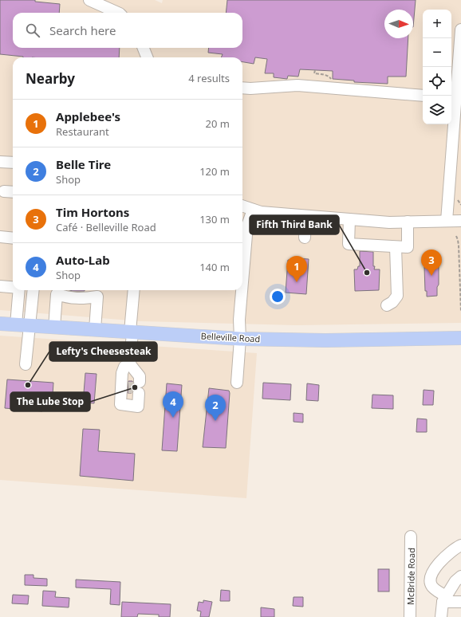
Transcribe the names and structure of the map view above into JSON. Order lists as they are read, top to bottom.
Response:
{
  "streets": {
    "main road": ["Belleville Road"],
    "street": ["McBride Road"]
  },
  "places": ["Fifth Third Bank", "Lefty's Cheesesteak", "The Lube Stop"],
  "north": "right",
  "page": {
    "map_buttons": ["+", "−"],
    "search": "Search here",
    "heading": ["Nearby", "4 results"],
    "list": [
      {
        "mark": "1",
        "name": "Applebee's",
        "note": "Restaurant",
        "value": "20 m"
      },
      {
        "mark": "2",
        "name": "Belle Tire",
        "note": "Shop",
        "value": "120 m"
      },
      {
        "mark": "3",
        "name": "Tim Hortons",
        "note": "Café · Belleville Road",
        "value": "130 m"
      },
      {
        "mark": "4",
        "name": "Auto-Lab",
        "note": "Shop",
        "value": "140 m"
      }
    ],
    "pins": [
      "3",
      "1",
      "4",
      "2"
    ]
  }
}
